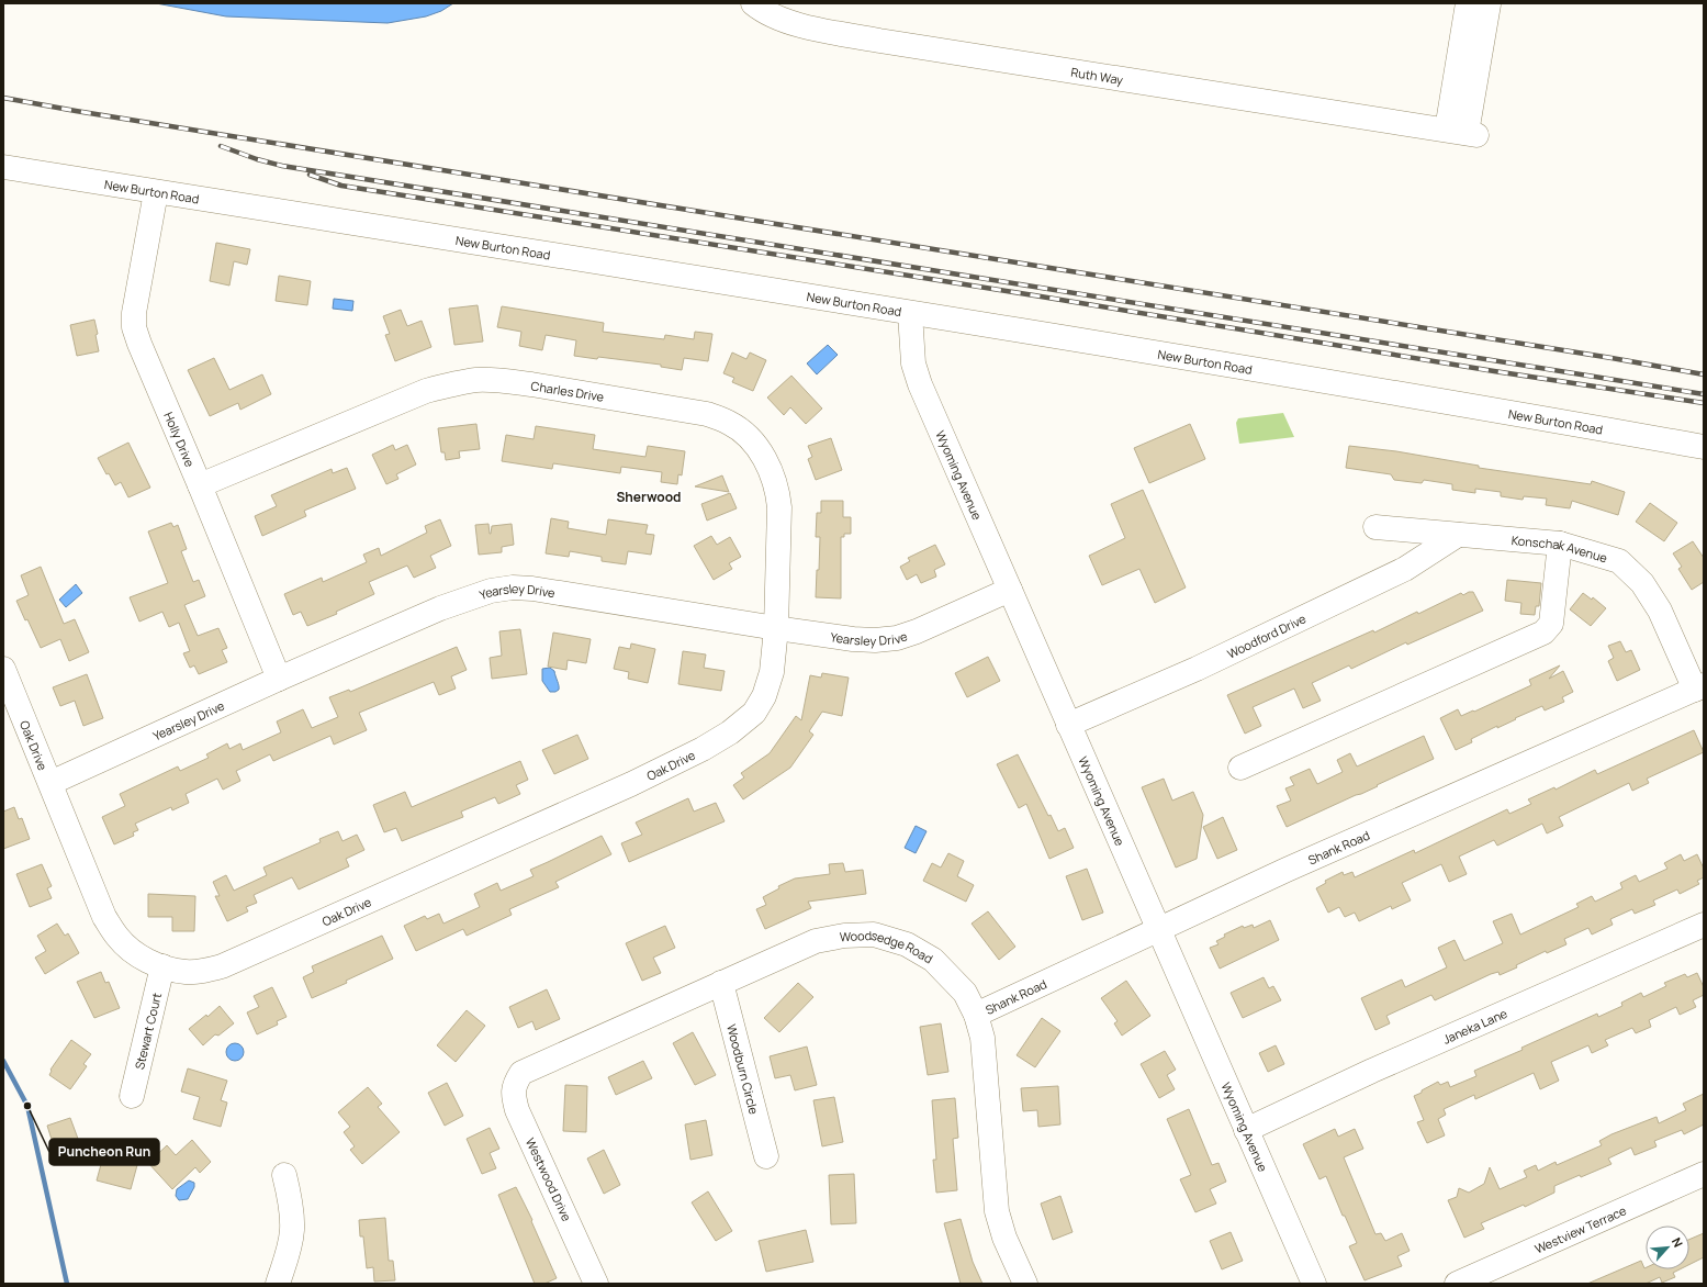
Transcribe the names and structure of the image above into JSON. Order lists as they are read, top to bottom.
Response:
{
  "streets": {
    "street": [
      "Ruth Way",
      "New Burton Road",
      "Charles Drive",
      "Holly Drive",
      "Wyoming Avenue",
      "Konschak Avenue",
      "Yearsley Drive",
      "Woodford Drive",
      "Oak Drive",
      "Shank Road",
      "Woodsedge Road",
      "Janeka Lane",
      "Stewart Court",
      "Woodburn Circle",
      "Westwood Drive",
      "Westview Terrace"
    ]
  },
  "crossings": [
    ["New Burton Road", "Holly Drive"],
    ["New Burton Road", "Wyoming Avenue"],
    ["Charles Drive", "Holly Drive"],
    ["Charles Drive", "Yearsley Drive"],
    ["Charles Drive", "Oak Drive"],
    ["Holly Drive", "Yearsley Drive"],
    ["Wyoming Avenue", "Yearsley Drive"],
    ["Wyoming Avenue", "Woodford Drive"],
    ["Wyoming Avenue", "Shank Road"],
    ["Wyoming Avenue", "Janeka Lane"],
    ["Konschak Avenue", "Woodford Drive"],
    ["Konschak Avenue", "Shank Road"],
    ["Yearsley Drive", "Oak Drive"],
    ["Oak Drive", "Stewart Court"],
    ["Shank Road", "Woodsedge Road"],
    ["Woodsedge Road", "Woodburn Circle"],
    ["Woodsedge Road", "Westwood Drive"]
  ],
  "districts": ["Sherwood"],
  "places": ["Puncheon Run"],
  "north": "top right"
}
